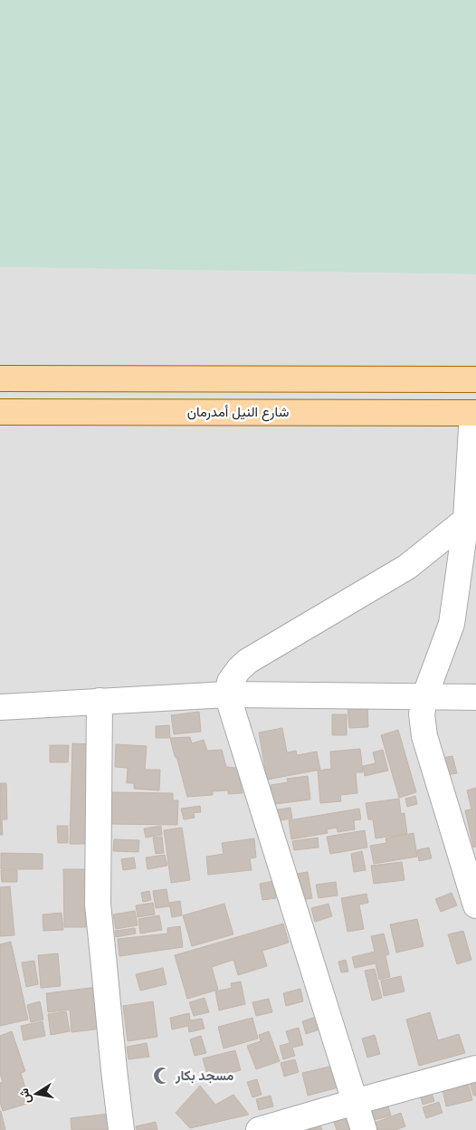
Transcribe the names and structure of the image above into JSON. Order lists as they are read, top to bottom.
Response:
{
  "streets": {
    "main road": ["شارع النيل أمدرمان"]
  },
  "places": {
    "mosque": ["مسجد بكار"]
  },
  "north": "left"
}
